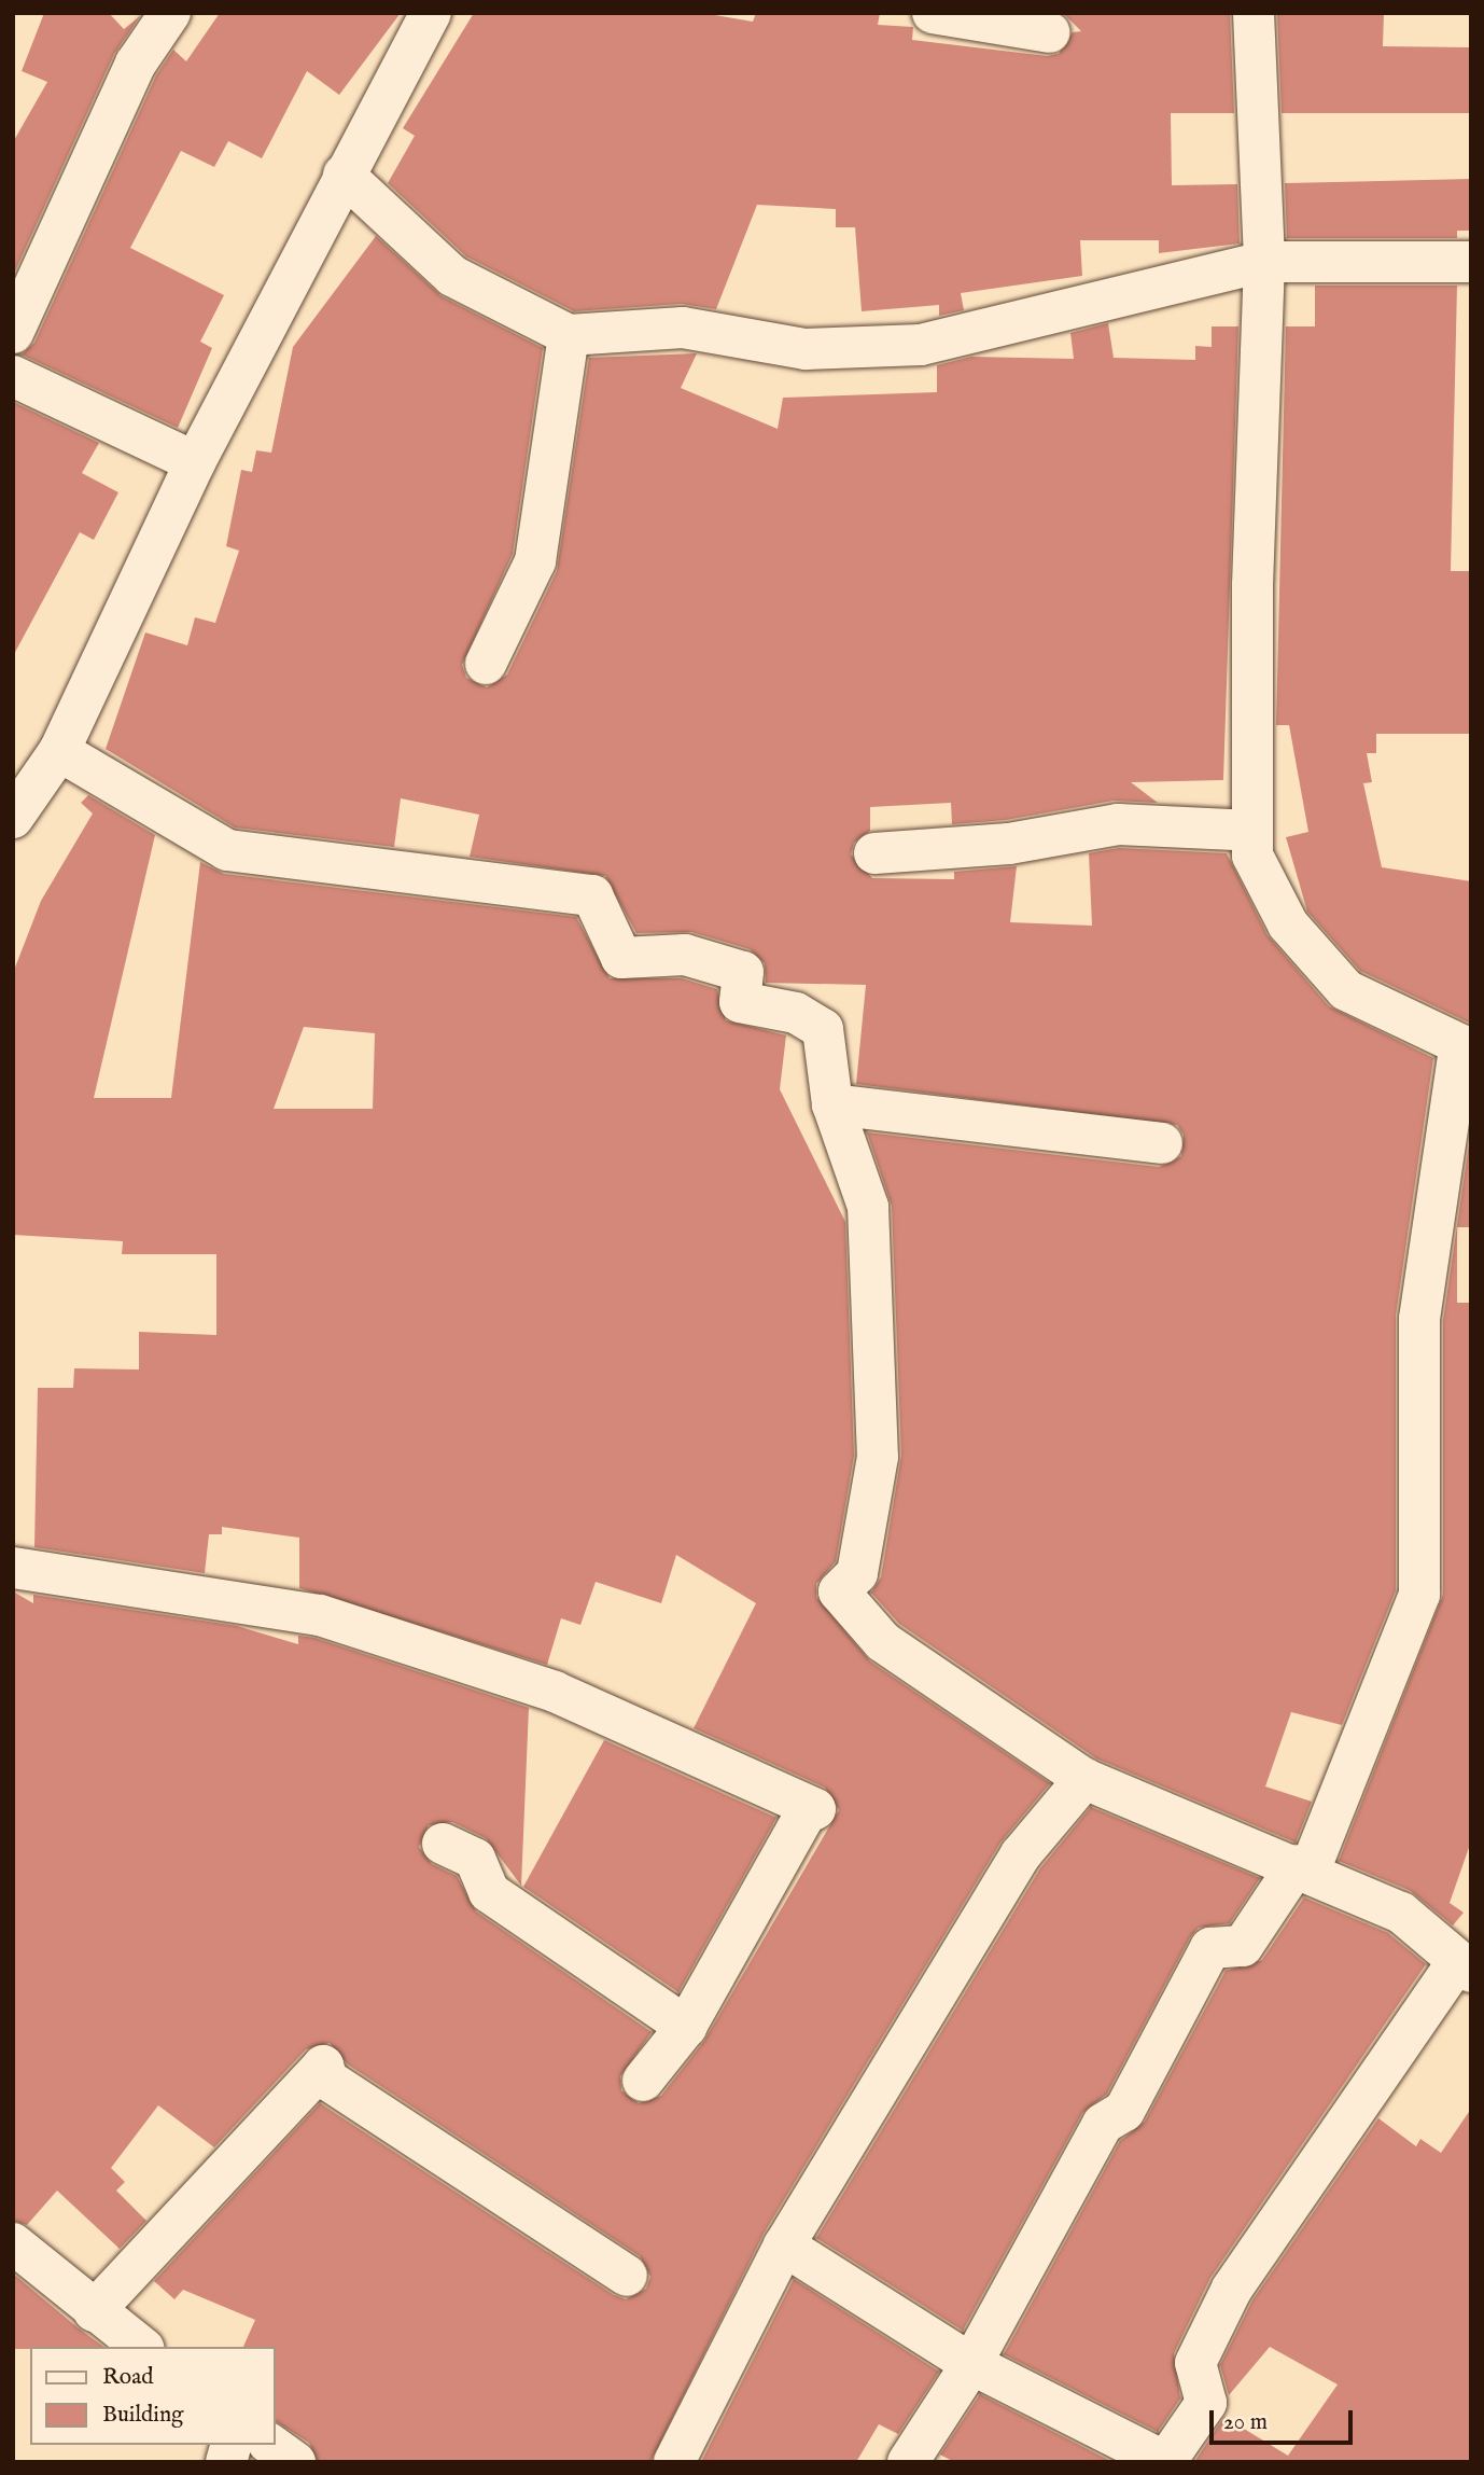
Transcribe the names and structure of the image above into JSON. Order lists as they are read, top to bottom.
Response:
{
  "legend": ["Road", "Building"],
  "scale_bar": "20 m"
}
